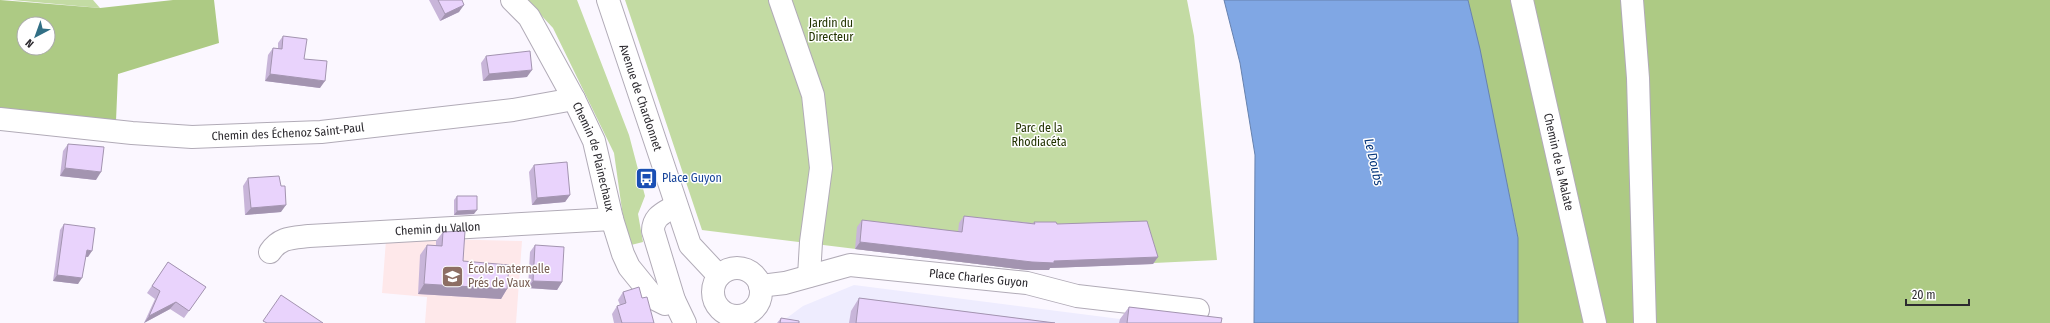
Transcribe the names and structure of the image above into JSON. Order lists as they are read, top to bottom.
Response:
{
  "streets": {
    "street": [
      "Avenue de Chardonnet",
      "Chemin des Échenoz Saint-Paul",
      "Chemin de Plainechaux",
      "Chemin de la Malate",
      "Chemin du Vallon",
      "Place Charles Guyon"
    ]
  },
  "crossings": [
    ["Avenue de Chardonnet", "Place Charles Guyon"],
    ["Chemin des Échenoz Saint-Paul", "Chemin de Plainechaux"],
    ["Chemin de Plainechaux", "Chemin du Vallon"]
  ],
  "water": ["Le Doubs"],
  "parks": ["Jardin du Directeur", "Parc de la Rhodiacéta"],
  "places": {
    "bus stop": ["Place Guyon"],
    "school or university": ["École maternelle Prés de Vaux"]
  },
  "scale_bar": "20 m",
  "north": "bottom left"
}
